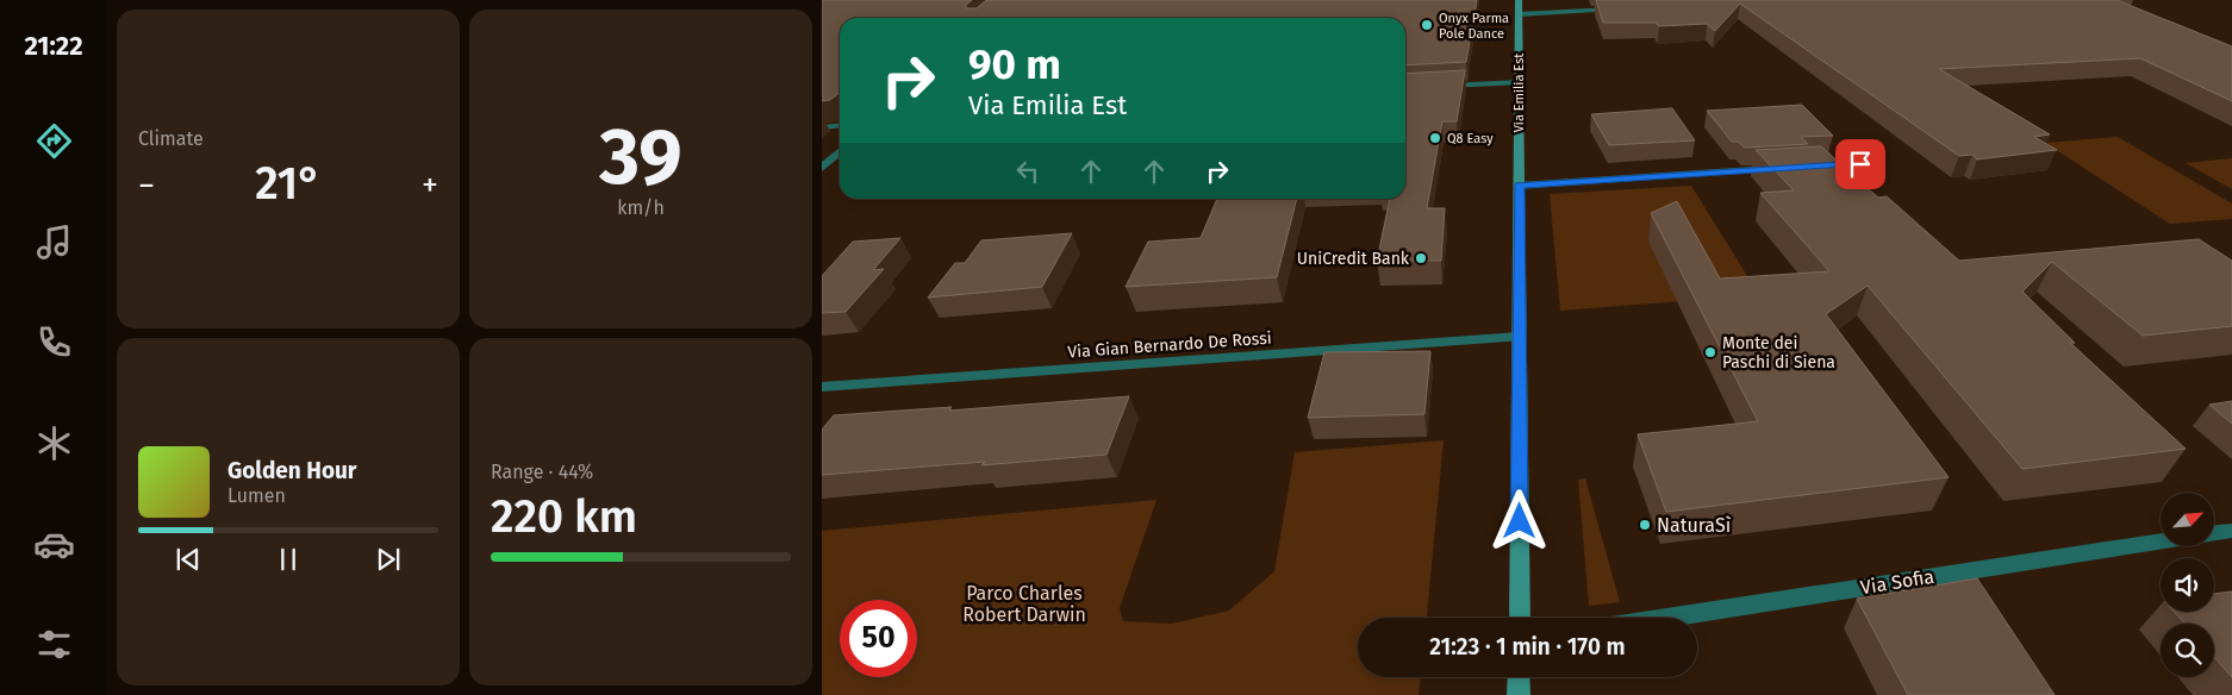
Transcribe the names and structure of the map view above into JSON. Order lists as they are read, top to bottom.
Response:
{
  "streets": {
    "main road": ["Via Emilia Est"],
    "street": ["Via Gian Bernardo De Rossi", "Via Sofia"]
  },
  "crossings": [
    ["Via Emilia Est", "Via Gian Bernardo De Rossi"]
  ],
  "parks": ["Parco Charles Robert Darwin"],
  "places": [
    "Onyx Parma Pole Dance",
    "Q8 Easy",
    "UniCredit Bank",
    "Monte dei Paschi di Siena",
    "NaturaSì"
  ],
  "north": "top right",
  "page": {
    "tabs": "21:22",
    "tile": [
      "Climate",
      ["39", "km/h"],
      ["Range · 44%", "220 km"]
    ],
    "turn": ["90 m", "Via Emilia Est"],
    "heat": ["−", "21°", "+"],
    "song": ["Golden Hour", "Lumen"],
    "limit": "50",
    "trip": "21:23 · 1 min · 170 m"
  }
}
